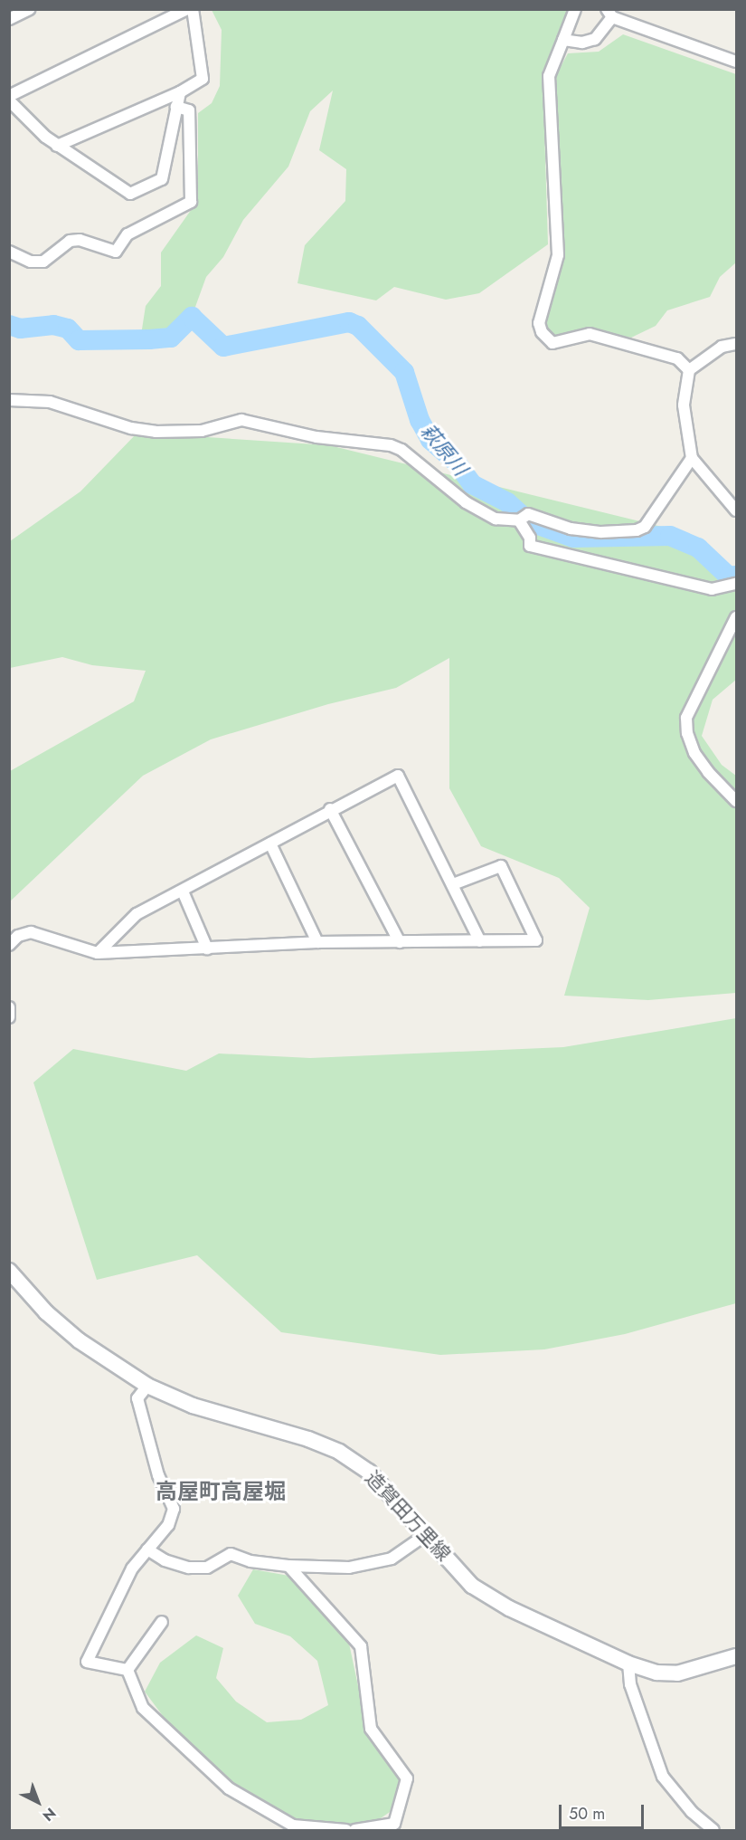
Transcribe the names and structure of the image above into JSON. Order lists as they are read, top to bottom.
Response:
{
  "streets": {
    "main road": ["造賀田万里線"]
  },
  "districts": ["高屋町高屋堀"],
  "water": ["萩原川"],
  "scale_bar": "50 m",
  "north": "bottom right"
}
